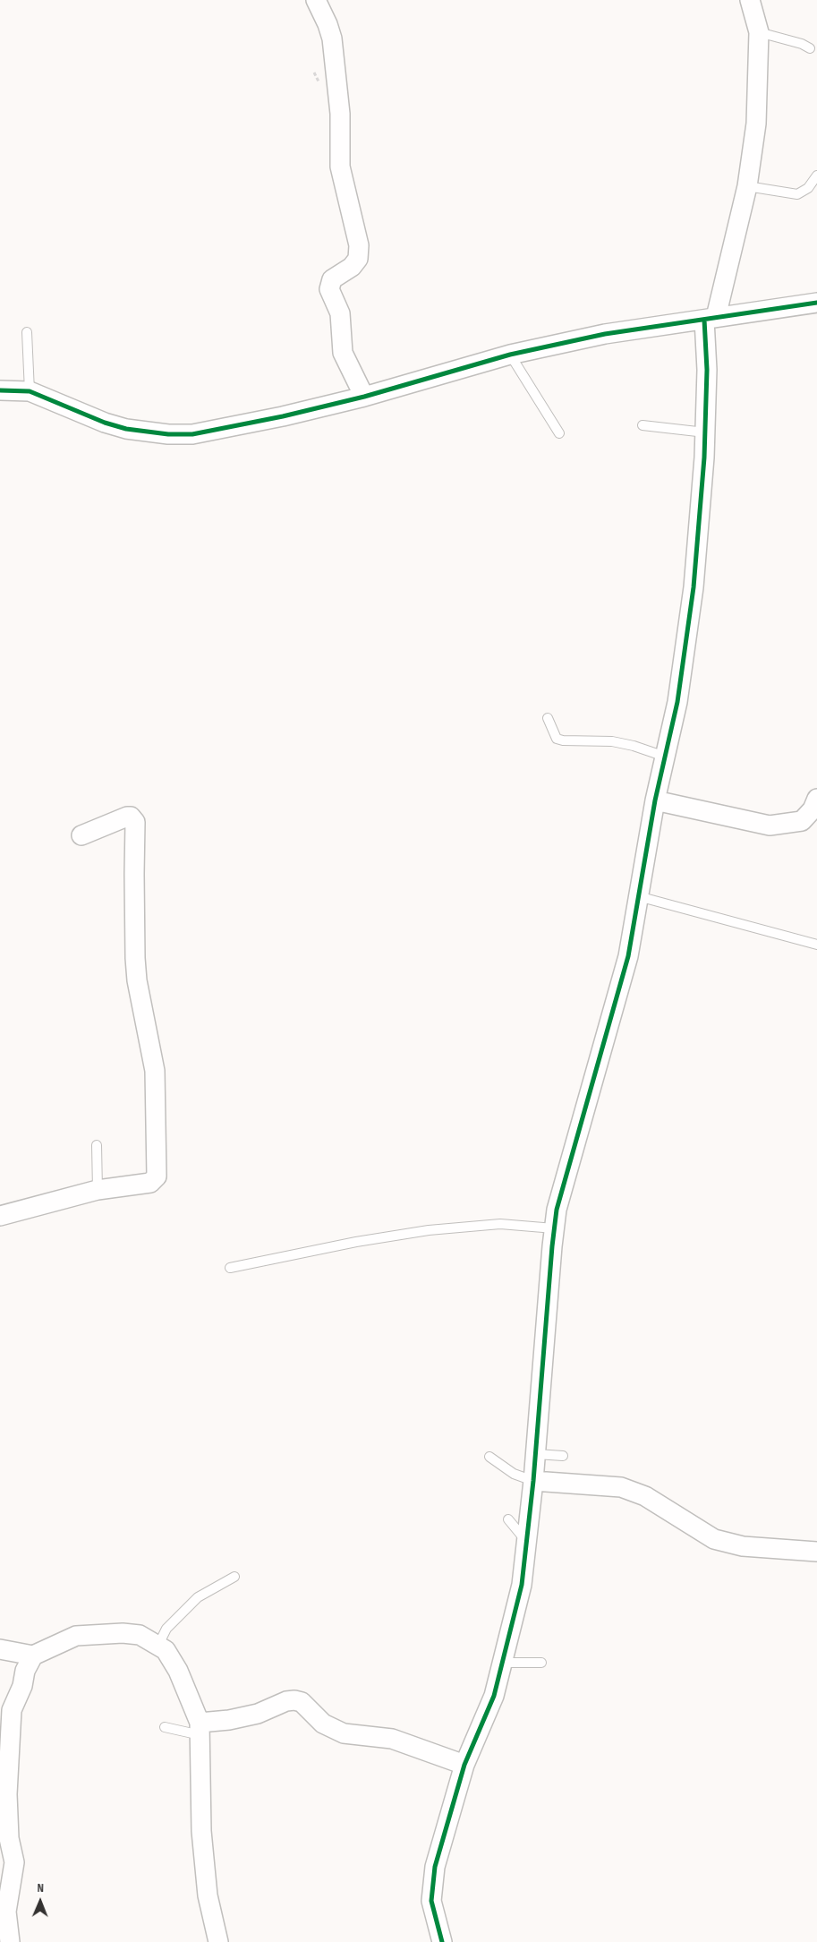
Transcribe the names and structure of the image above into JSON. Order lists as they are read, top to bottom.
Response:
{
  "north": "top"
}
